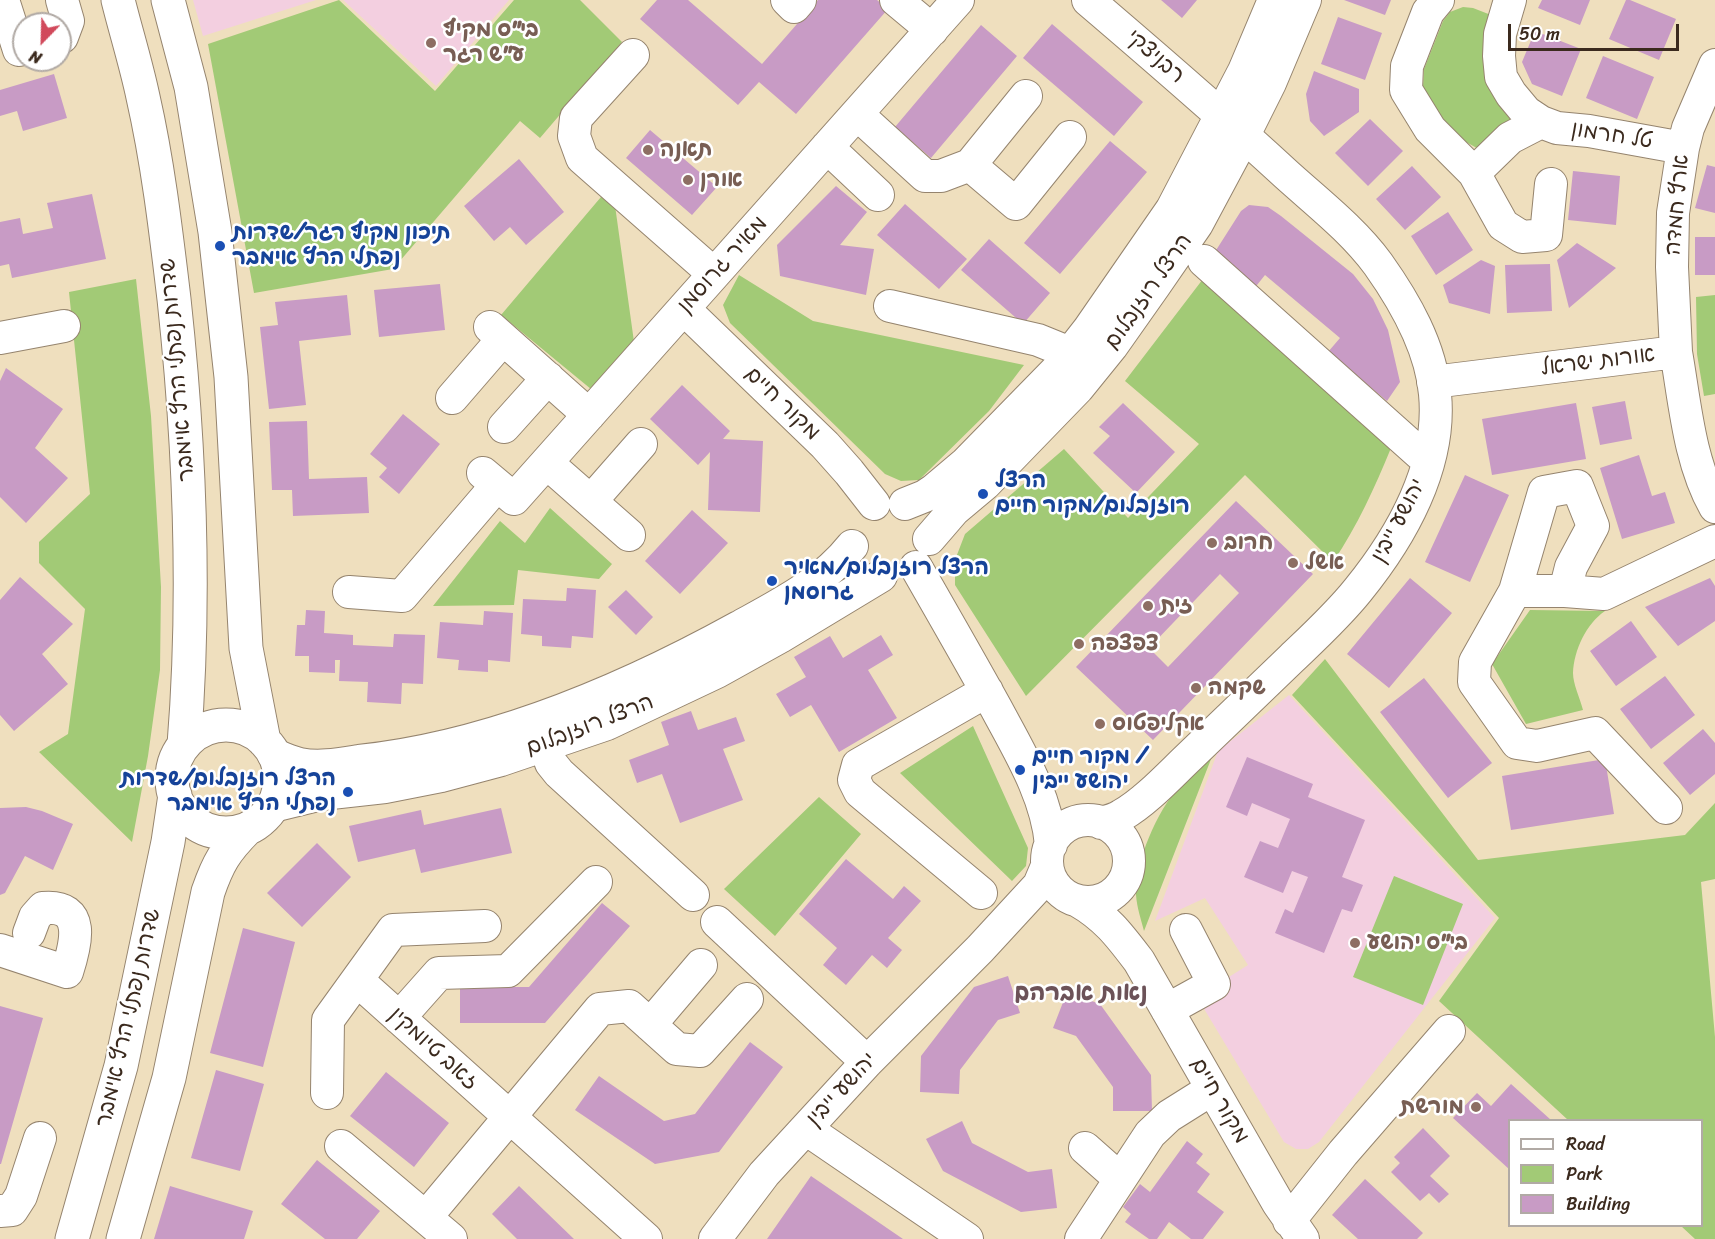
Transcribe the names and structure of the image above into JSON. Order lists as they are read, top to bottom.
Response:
{
  "streets": {
    "main road": ["שדרות נפתלי הרץ אימבר"],
    "street": [
      "רבניצקי",
      "טל חרמון",
      "ארץ חמדה",
      "מאיר גרוסמן",
      "הרצל רוזנבלום",
      "אורות ישראל",
      "מקור חיים",
      "יהושע ייבין",
      "זאב טיומקין"
    ]
  },
  "crossings": [
    ["רבניצקי", "הרצל רוזנבלום"],
    ["רבניצקי", "יהושע ייבין"],
    ["טל חרמון", "ארץ חמדה"],
    ["ארץ חמדה", "אורות ישראל"],
    ["מאיר גרוסמן", "מקור חיים"],
    ["הרצל רוזנבלום", "שדרות נפתלי הרץ אימבר"],
    ["הרצל רוזנבלום", "מקור חיים"],
    ["הרצל רוזנבלום", "יהושע ייבין"],
    ["אורות ישראל", "יהושע ייבין"],
    ["מקור חיים", "יהושע ייבין"]
  ],
  "districts": ["נאות אברהם"],
  "places": [
    "בי\"ס מקיף ע\"ש רגר",
    "תאנה",
    "אורן",
    "תיכון מקיף רגר/שדרות נפתלי הרץ אימבר",
    "הרצל רוזנבלום/מקור חיים",
    "חרוב",
    "אשל",
    "הרצל רוזנבלום/מאיר גרוסמן",
    "זית",
    "צפצפה",
    "שקמה",
    "אקליפטוס",
    "מקור חיים / יהושע ייבין",
    "הרצל רוזנבלום/שדרות נפתלי הרץ אימבר",
    "בי\"ס יהושע",
    "מורשת"
  ],
  "legend": ["Road", "Park", "Building"],
  "scale_bar": "50 m",
  "north": "bottom left"
}
